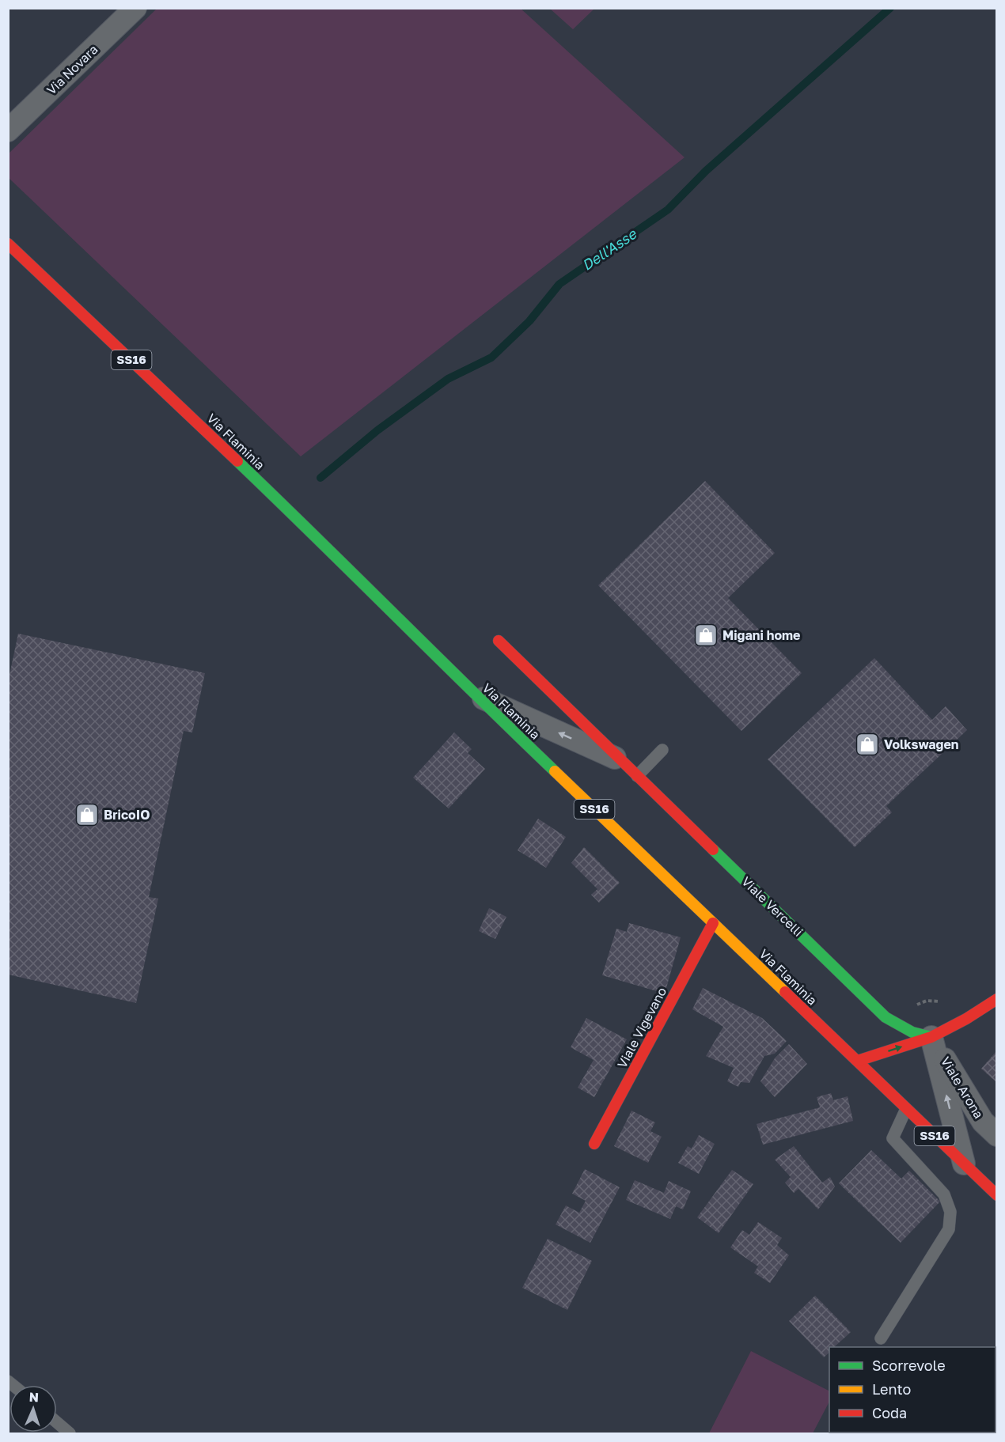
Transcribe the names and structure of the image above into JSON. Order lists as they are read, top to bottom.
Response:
{
  "streets": {
    "main road": [
      "SS16",
      "Via Flaminia",
      "Viale Vercelli",
      "Viale Vigevano"
    ],
    "street": ["Via Novara", "Viale Arona"]
  },
  "crossings": [
    ["Via Flaminia", "Viale Vercelli"],
    ["Via Flaminia", "Viale Vigevano"],
    ["Viale Vercelli", "Viale Arona"]
  ],
  "water": ["Dell'Asse"],
  "places": {
    "shop": ["Migani home", "Volkswagen", "BricoIO"]
  },
  "legend": ["Scorrevole", "Lento", "Coda"],
  "north": "top"
}
